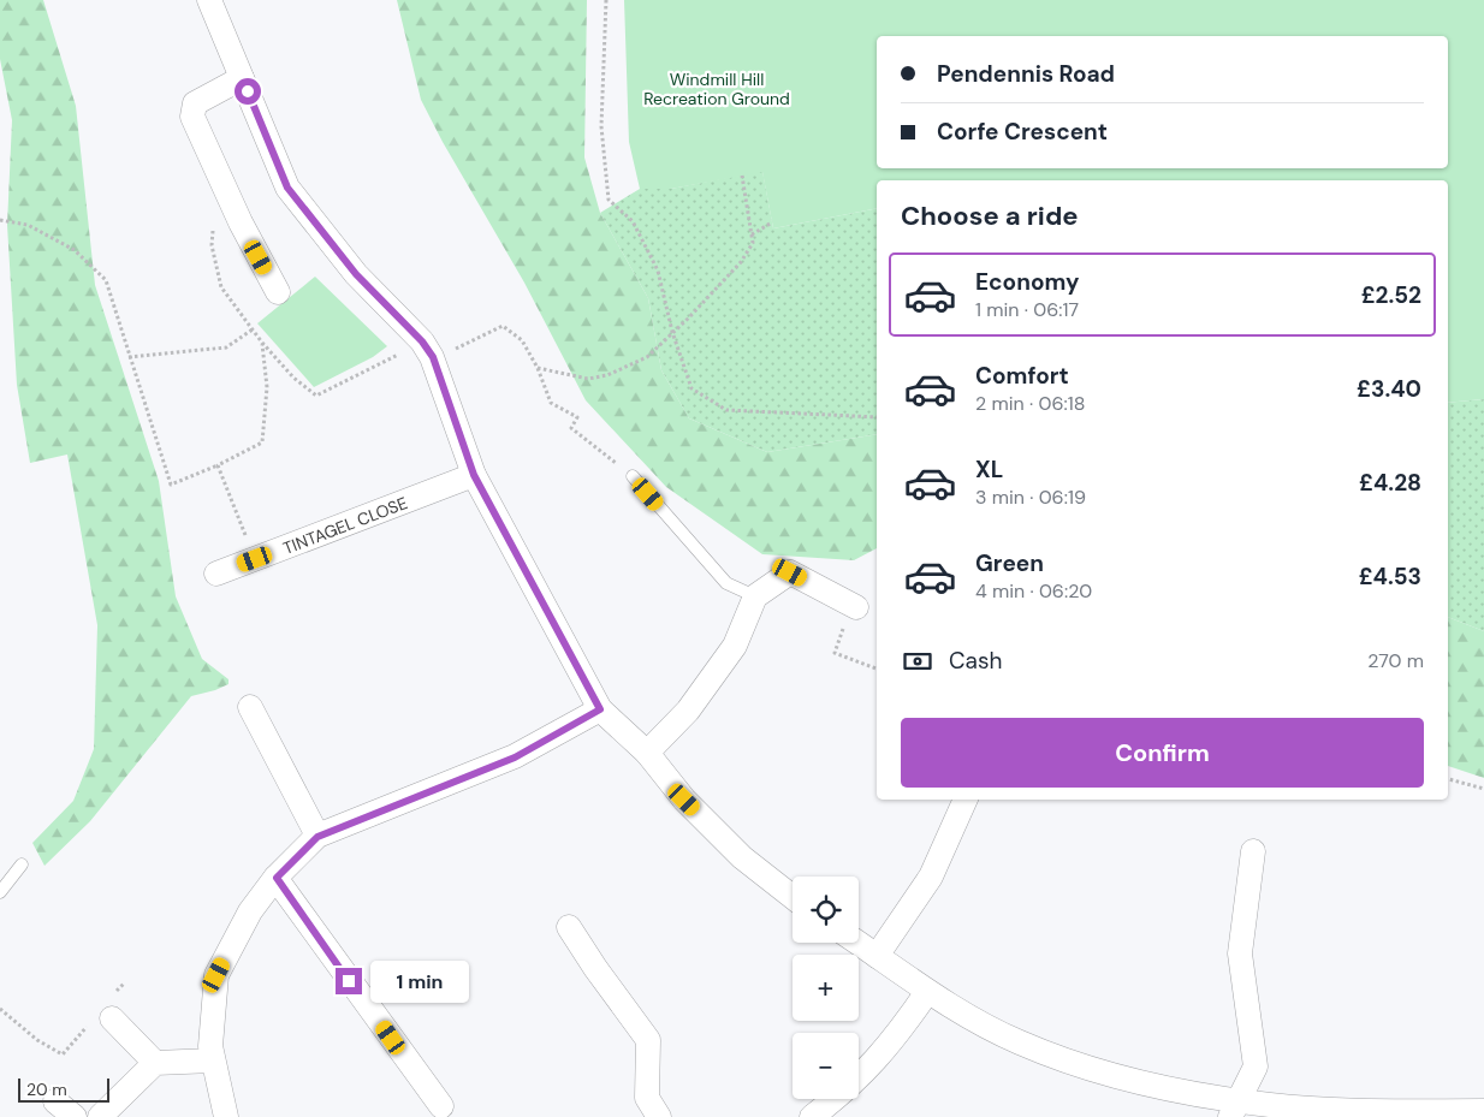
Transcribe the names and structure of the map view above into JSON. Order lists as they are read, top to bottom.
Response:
{
  "streets": {
    "street": ["TINTAGEL CLOSE"]
  },
  "parks": ["Windmill Hill Recreation Ground"],
  "scale_bar": "20 m",
  "page": {
    "banner": ["Pendennis Road", "Corfe Crescent"],
    "heading": "Choose a ride",
    "list": [
      {
        "name": "Economy",
        "note": "1 min · 06:17",
        "value": "£2.52"
      },
      {
        "name": "Comfort",
        "note": "2 min · 06:18",
        "value": "£3.40"
      },
      {
        "name": "XL",
        "note": "3 min · 06:19",
        "value": "£4.28"
      },
      {
        "name": "Green",
        "note": "4 min · 06:20",
        "value": "£4.53"
      }
    ],
    "pay": ["Cash", "270 m"],
    "buttons": "Confirm",
    "map_buttons": ["+", "−"],
    "bubble": "1 min",
    "scale": "20 m"
  }
}
